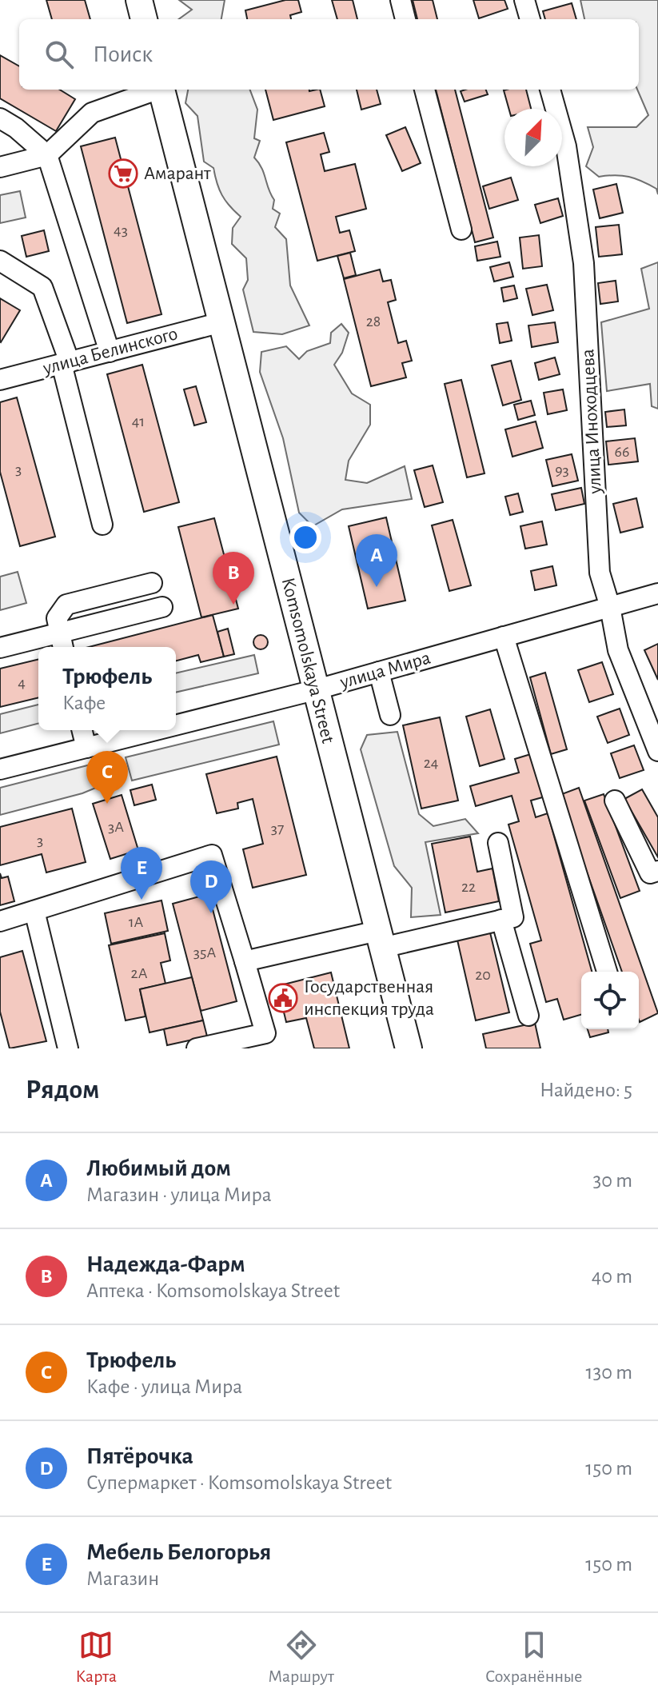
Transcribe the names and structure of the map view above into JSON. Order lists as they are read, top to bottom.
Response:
{
  "streets": {
    "main road": ["Komsomolskaya Street"],
    "street": ["улица Белинского", "улица Иноходцева", "улица Мира"]
  },
  "crossings": [
    ["улица Белинского", "Komsomolskaya Street"],
    ["улица Иноходцева", "улица Мира"],
    ["Komsomolskaya Street", "улица Мира"]
  ],
  "places": {
    "supermarket": ["Амарант"],
    "public building": ["Государственная инспекция труда"]
  },
  "house_numbers": [
    "43",
    "28",
    "41",
    "66",
    "3",
    "93",
    "4",
    "24",
    "3А",
    "37",
    "3",
    "22",
    "1А",
    "35А",
    "2А",
    "20"
  ],
  "north": "top right",
  "page": {
    "search": "Поиск",
    "pins": [
      "A",
      "B",
      "C",
      "E",
      "D"
    ],
    "popup": ["Трюфель", "Кафе"],
    "heading": ["Рядом", "Найдено: 5"],
    "list": [
      {
        "mark": "A",
        "name": "Любимый дом",
        "note": "Магазин · улица Мира",
        "value": "30 m"
      },
      {
        "mark": "B",
        "name": "Надежда-Фарм",
        "note": "Аптека · Komsomolskaya Street",
        "value": "40 m"
      },
      {
        "mark": "C",
        "name": "Трюфель",
        "note": "Кафе · улица Мира",
        "value": "130 m"
      },
      {
        "mark": "D",
        "name": "Пятёрочка",
        "note": "Супермаркет · Komsomolskaya Street",
        "value": "150 m"
      },
      {
        "mark": "E",
        "name": "Мебель Белогорья",
        "note": "Магазин",
        "value": "150 m"
      }
    ],
    "nav": ["Карта", "Маршрут", "Сохранённые"]
  }
}
